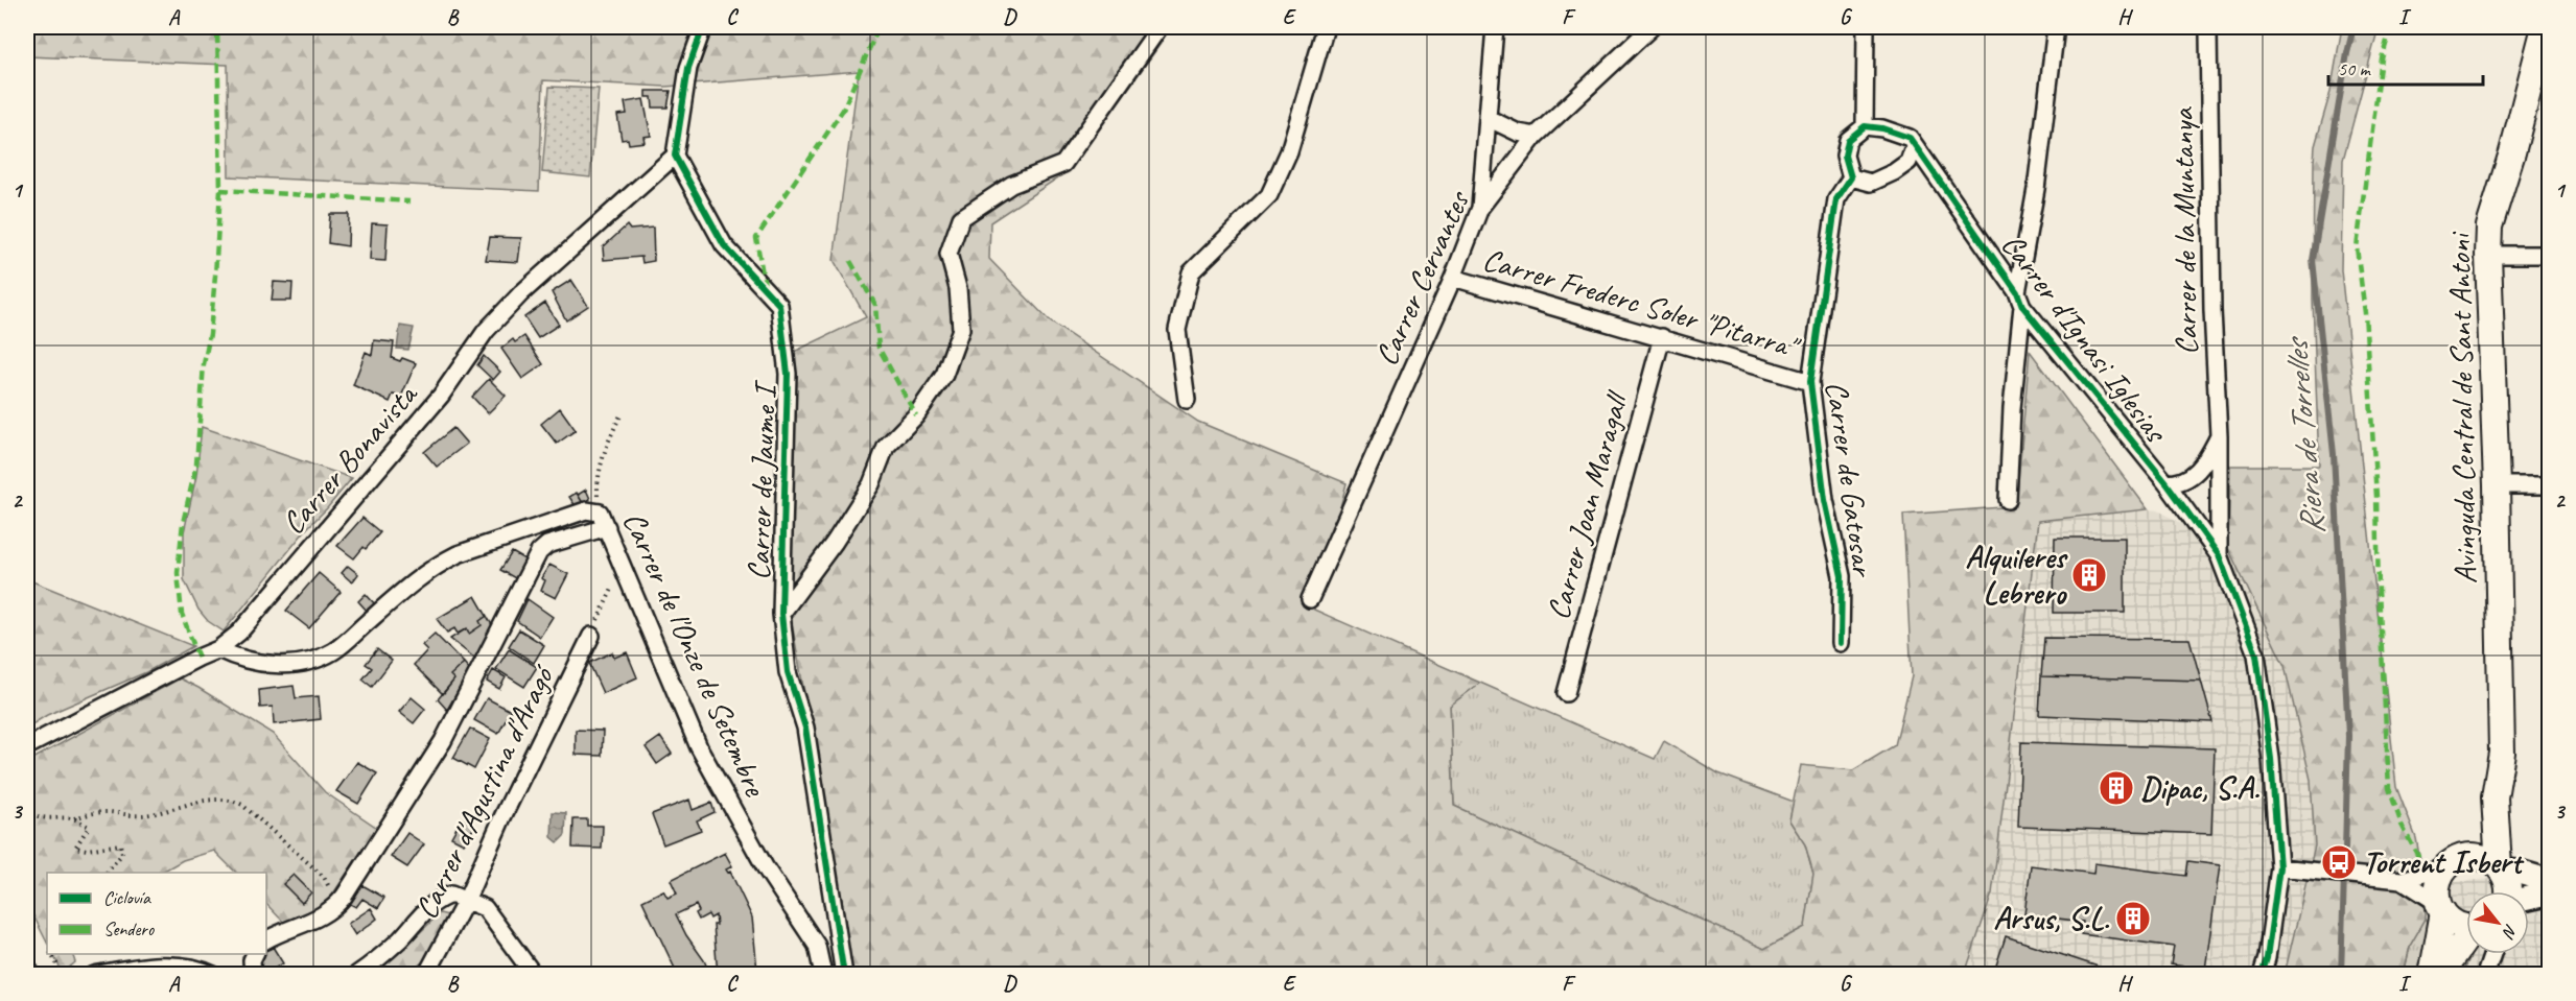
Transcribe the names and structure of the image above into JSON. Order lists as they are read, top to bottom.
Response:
{
  "streets": {
    "main road": ["Avinguda Central de Sant Antoni"],
    "street": [
      "Carrer de la Muntanya",
      "Carrer Cervantes",
      "Carrer Frederc Soler \"Pitarra\"",
      "Carrer d'Ignasi Iglesias",
      "Carrer Bonavista",
      "Carrer de Gatosar",
      "Carrer de Jaume I",
      "Carrer Joan Maragall",
      "Carrer de l'Onze de Setembre",
      "Carrer d'Agustina d'Aragó"
    ]
  },
  "crossings": [
    ["Carrer de la Muntanya", "Carrer d'Ignasi Iglesias"],
    ["Carrer Cervantes", "Carrer Frederc Soler \"Pitarra\""],
    ["Carrer Frederc Soler \"Pitarra\"", "Carrer de Gatosar"],
    ["Carrer Frederc Soler \"Pitarra\"", "Carrer Joan Maragall"],
    ["Carrer d'Ignasi Iglesias", "Carrer de Gatosar"],
    ["Carrer Bonavista", "Carrer de Jaume I"]
  ],
  "water": ["Riera de Torrelles"],
  "places": {
    "building": ["Alquileres Lebrero", "Dipac, S.A.", "Arsus, S.L."],
    "bus stop": ["Torrent Isbert"]
  },
  "legend": ["Ciclovía", "Sendero"],
  "scale_bar": "50 m",
  "north": "bottom right",
  "grid": {
    "columns": [
      "A",
      "B",
      "C",
      "D",
      "E",
      "F",
      "G",
      "H",
      "I"
    ],
    "rows": ["1", "2", "3"]
  }
}
